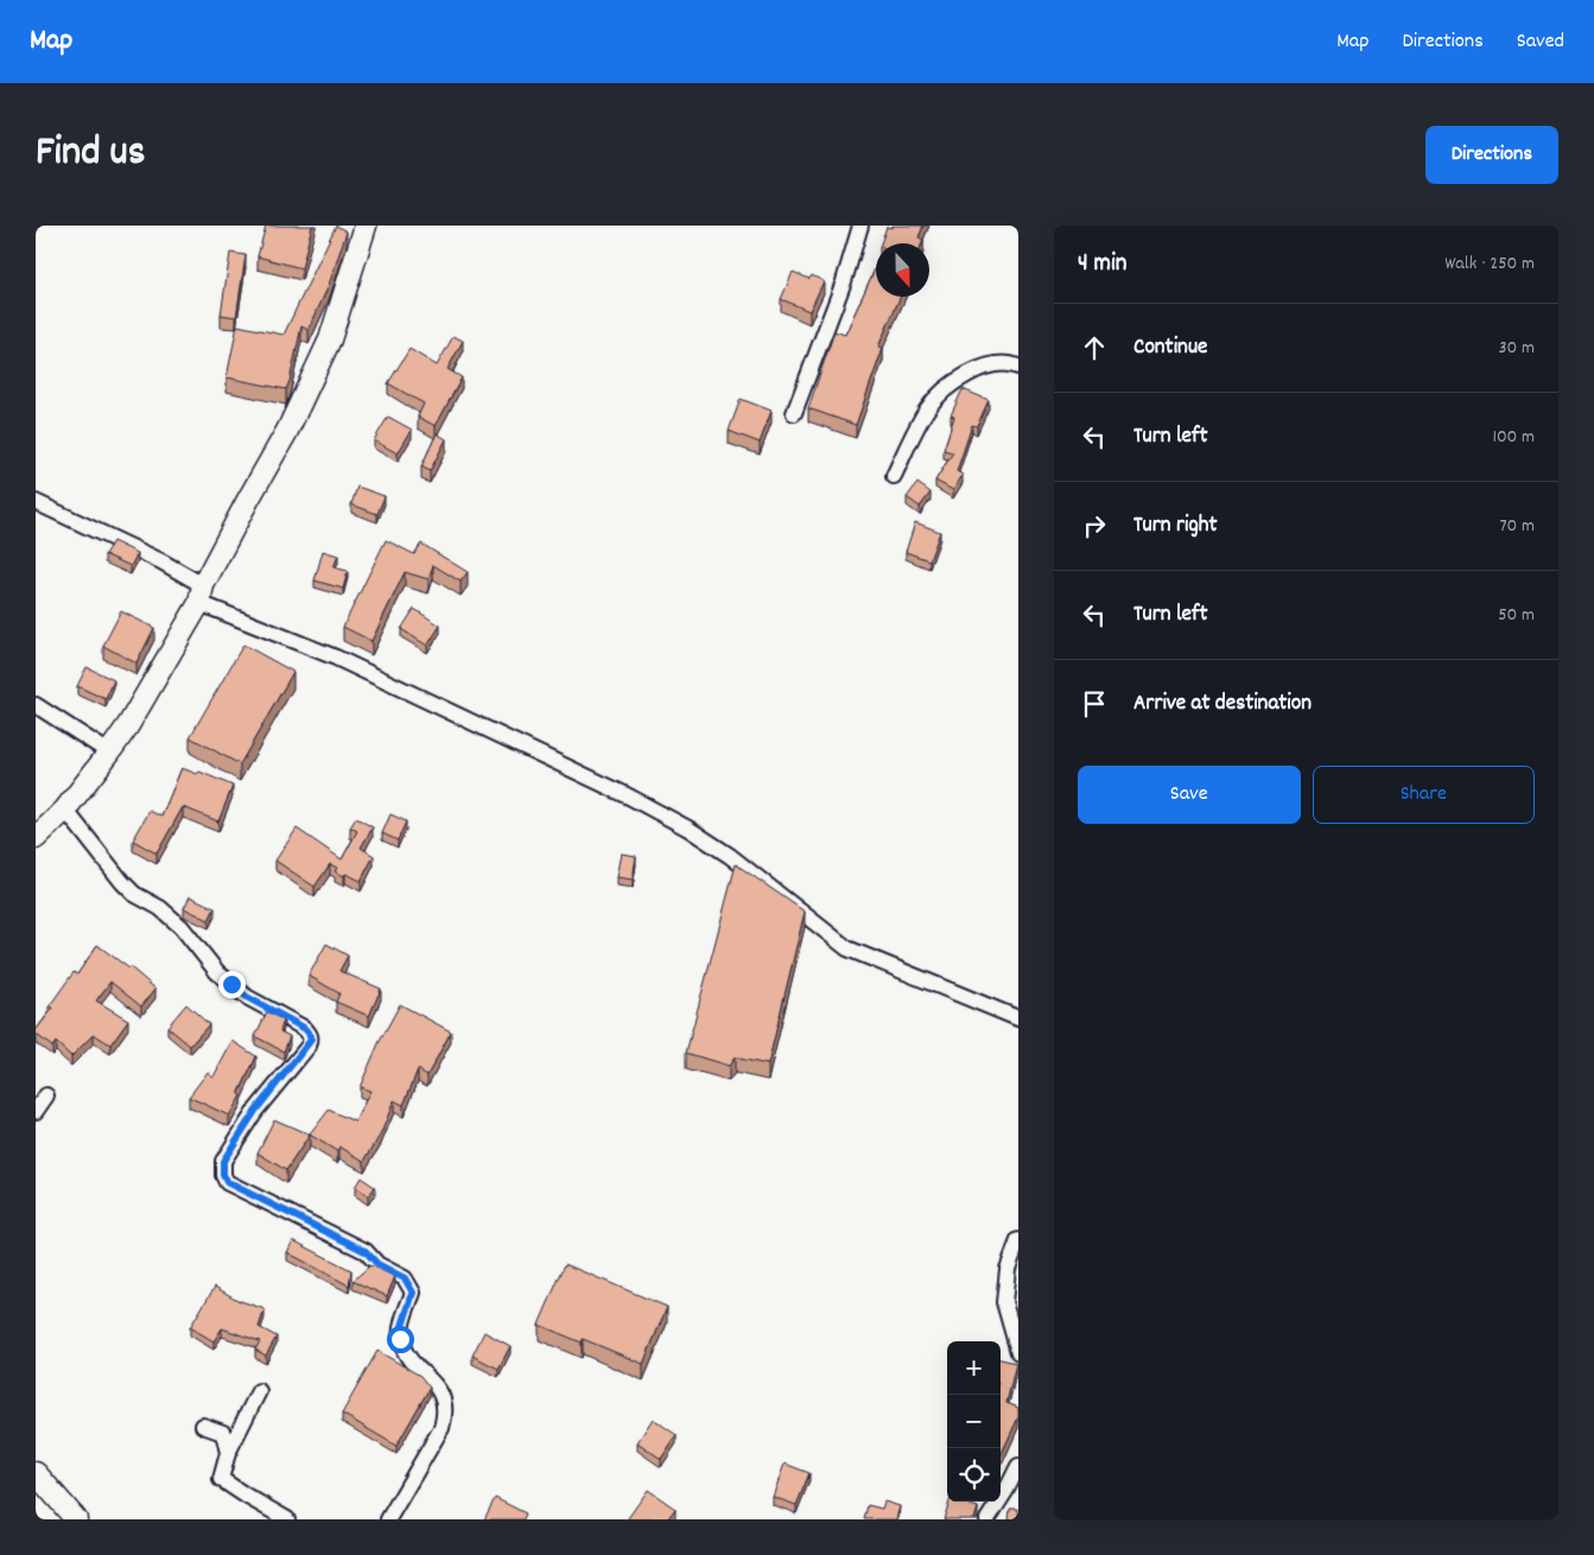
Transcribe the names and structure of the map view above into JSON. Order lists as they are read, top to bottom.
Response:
{
  "north": "bottom",
  "page": {
    "header": "Map",
    "nav": ["Map", "Directions", "Saved"],
    "title": "Find us",
    "buttons": [
      "Directions",
      ["Save", "Share"]
    ],
    "heading": ["4 min", "Walk · 250 m"],
    "list": [
      ["Continue", "30 m"],
      ["Turn left", "100 m"],
      ["Turn right", "70 m"],
      ["Turn left", "50 m"],
      "Arrive at destination"
    ],
    "map_buttons": ["+", "−"]
  }
}
